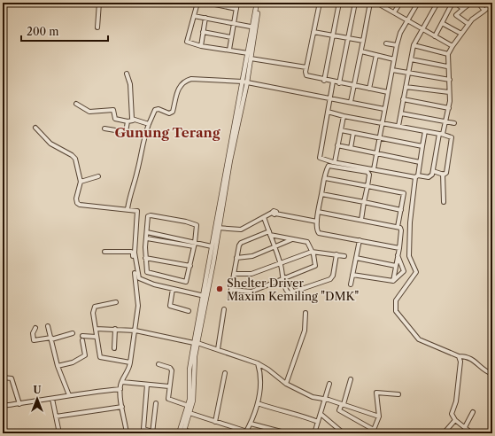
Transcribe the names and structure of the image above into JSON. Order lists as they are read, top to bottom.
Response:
{
  "districts": ["Gunung Terang"],
  "places": ["Shelter Driver Maxim Kemiling \"DMK\""],
  "scale_bar": "200 m",
  "north": "top"
}
